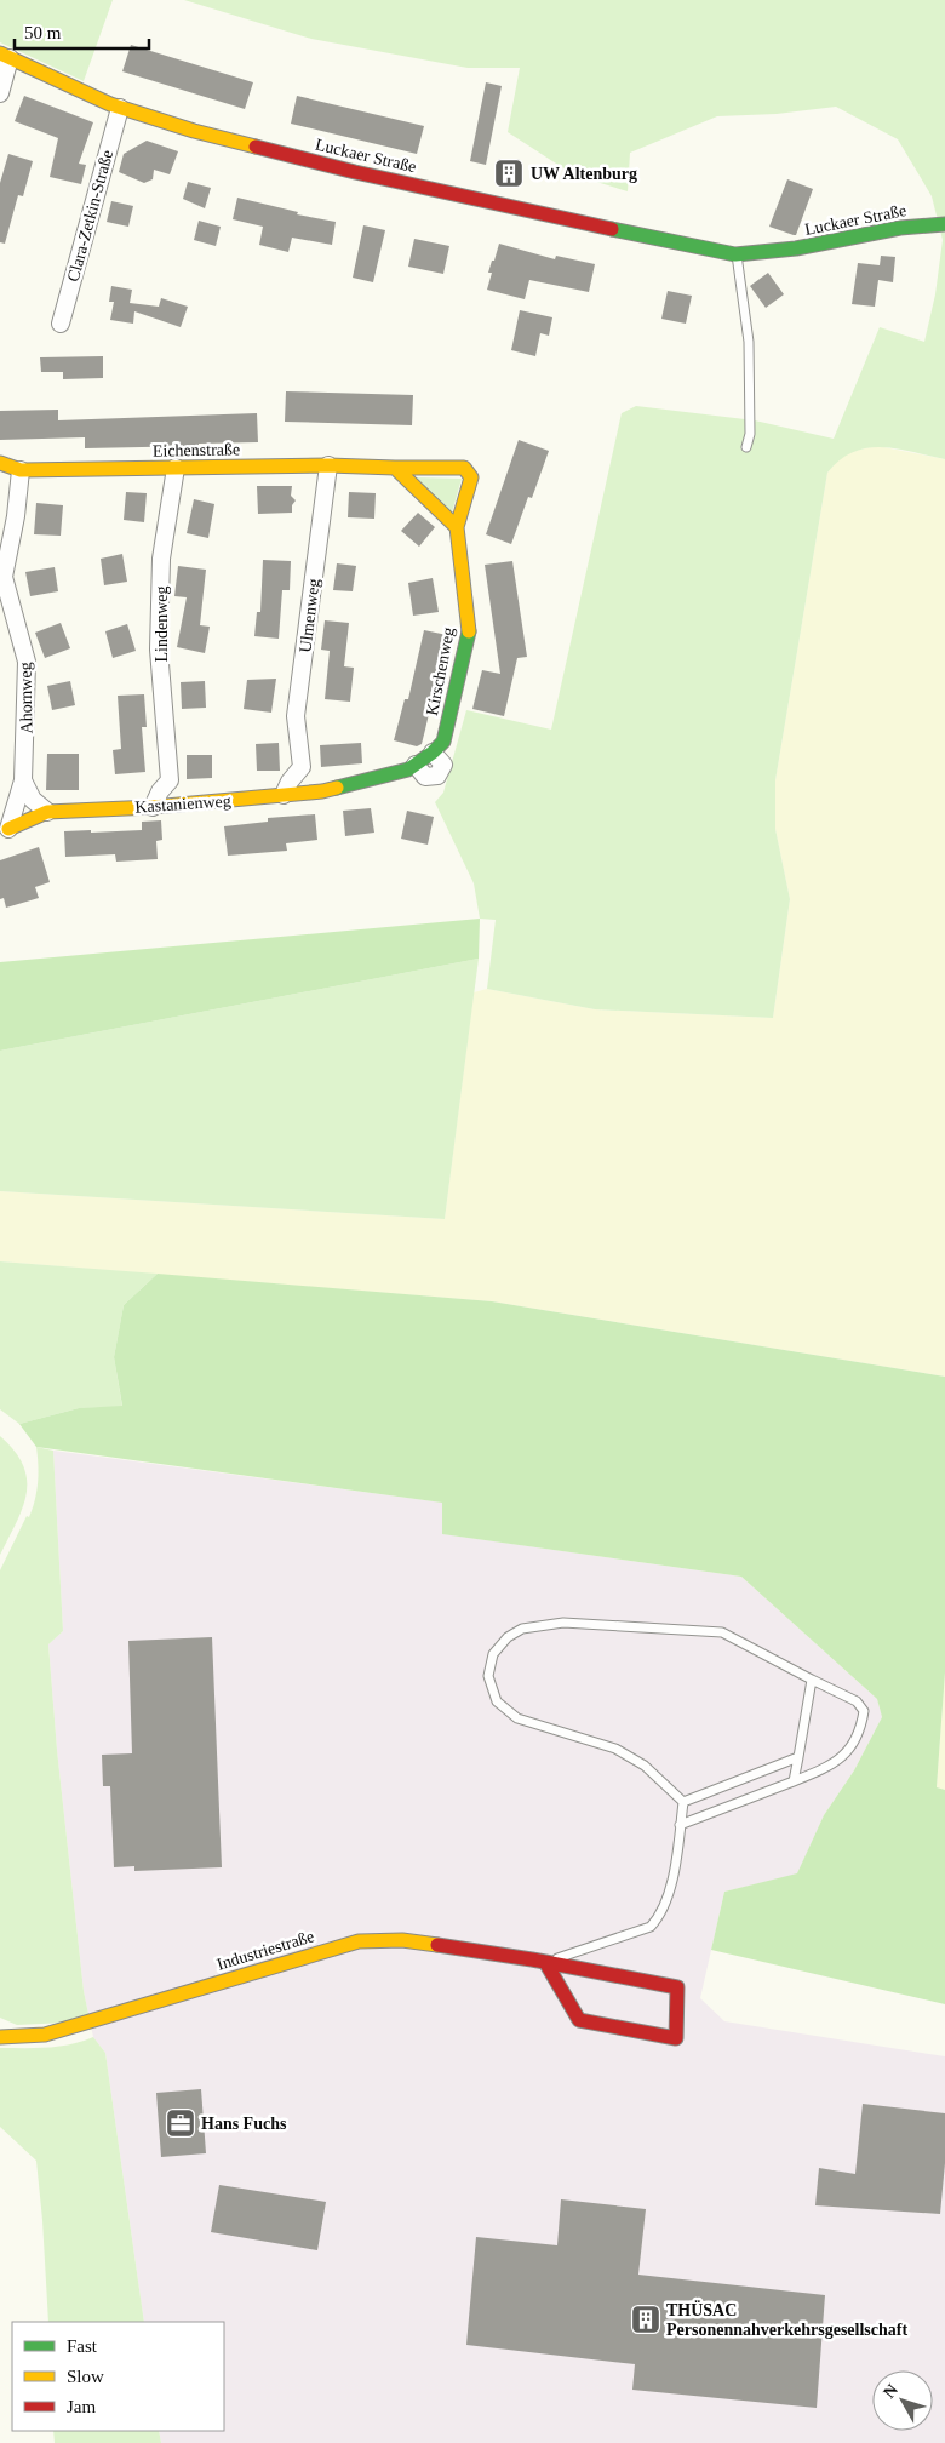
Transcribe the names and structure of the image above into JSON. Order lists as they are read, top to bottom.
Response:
{
  "streets": {
    "street": [
      "Luckaer Straße",
      "Clara-Zetkin-Straße",
      "Eichenstraße",
      "Ulmenweg",
      "Lindenweg",
      "Kirschenweg",
      "Ahornweg",
      "Kastanienweg",
      "Industriestraße"
    ]
  },
  "crossings": [
    ["Luckaer Straße", "Clara-Zetkin-Straße"],
    ["Eichenstraße", "Ulmenweg"],
    ["Eichenstraße", "Lindenweg"],
    ["Eichenstraße", "Kirschenweg"],
    ["Eichenstraße", "Ahornweg"],
    ["Kirschenweg", "Kastanienweg"],
    ["Ahornweg", "Kastanienweg"]
  ],
  "places": {
    "building": ["UW Altenburg", "THÜSAC Personennahverkehrsgesellschaft"],
    "office": ["Hans Fuchs"]
  },
  "legend": ["Fast", "Slow", "Jam"],
  "scale_bar": "50 m",
  "north": "top left"
}
